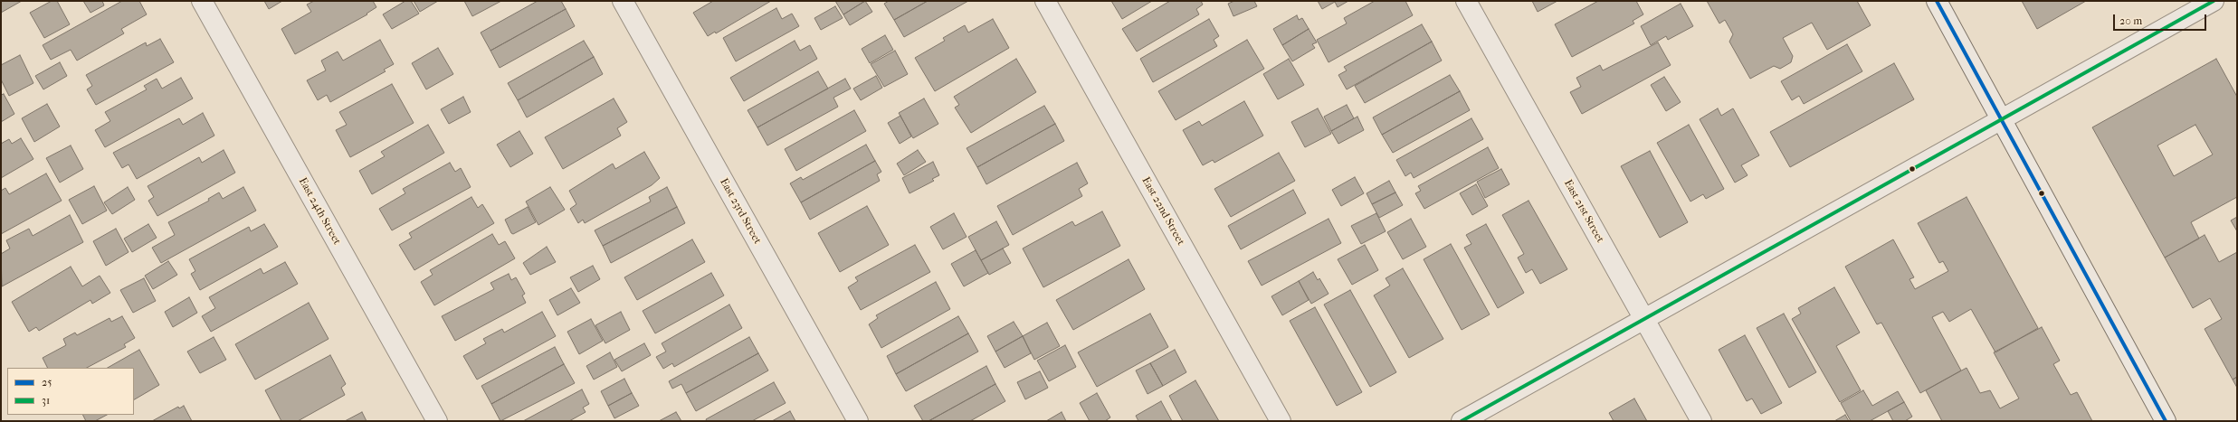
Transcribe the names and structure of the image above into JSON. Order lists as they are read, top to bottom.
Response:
{
  "streets": {
    "street": [
      "East 24th Street",
      "East 23rd Street",
      "East 22nd Street",
      "East 21st Street"
    ]
  },
  "lines": ["transit line 25", "transit line 31"],
  "legend": ["25", "31"],
  "scale_bar": "20 m"
}
